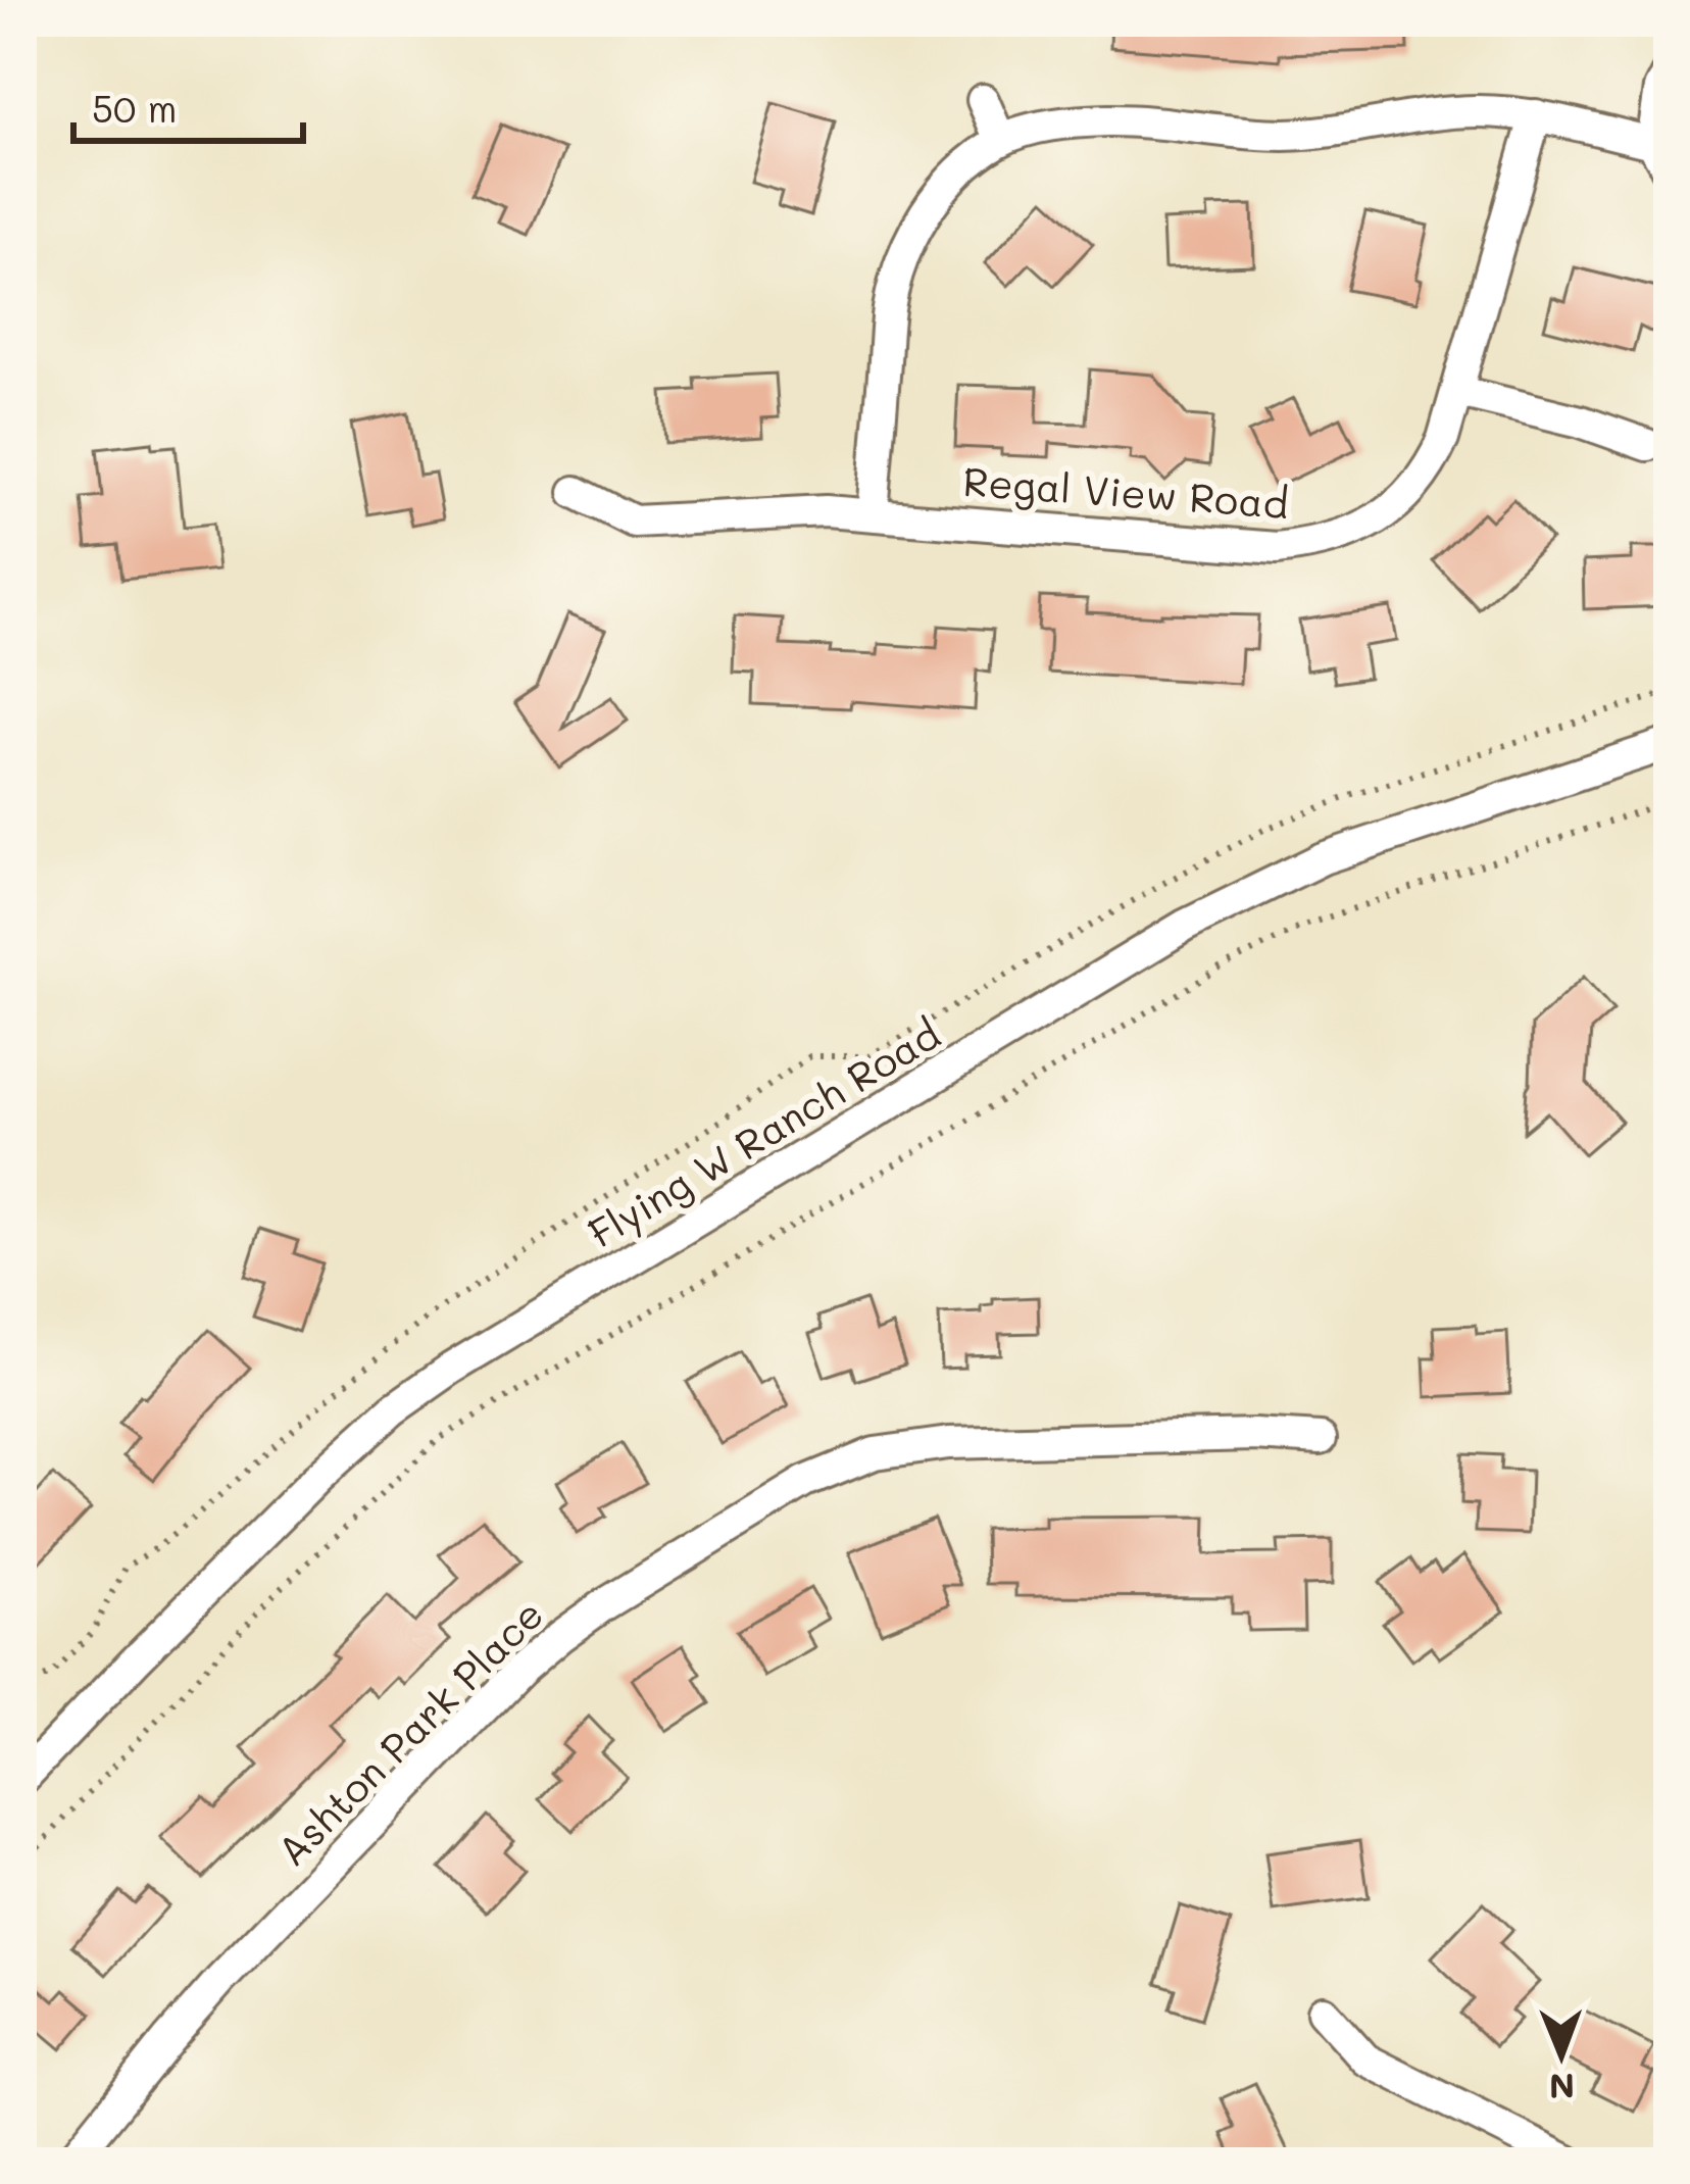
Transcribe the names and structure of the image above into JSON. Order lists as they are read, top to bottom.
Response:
{
  "streets": {
    "street": ["Regal View Road", "Flying W Ranch Road", "Ashton Park Place"]
  },
  "scale_bar": "50 m",
  "north": "bottom"
}
